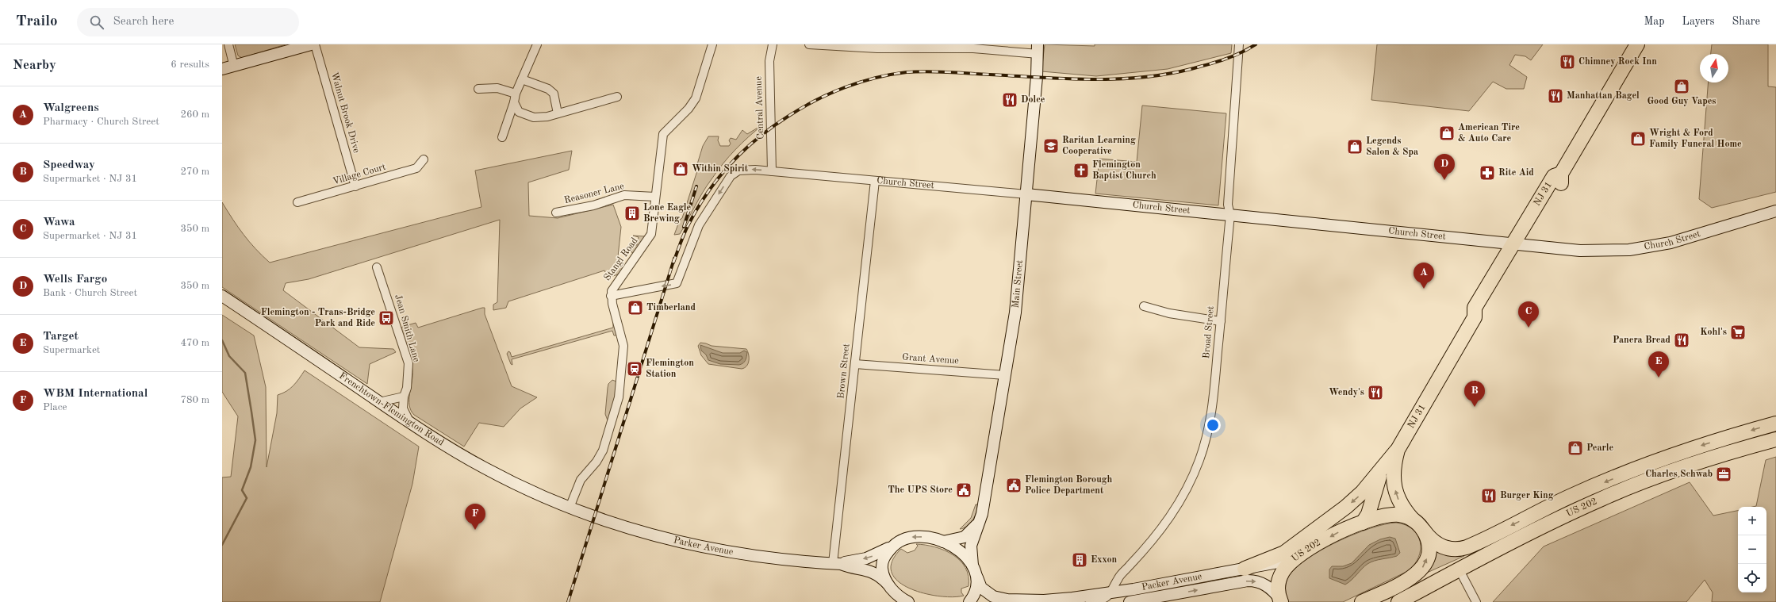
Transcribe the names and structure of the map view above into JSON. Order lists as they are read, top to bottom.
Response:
{
  "streets": {
    "highway": ["NJ 31", "US 202"],
    "main road": [
      "Church Street",
      "Main Street",
      "Frenchtown-Flemington Road",
      "Parker Avenue",
      "Packer Avenue"
    ],
    "street": [
      "Central Avenue",
      "Walnut Brook Drive",
      "Village Court",
      "Reasoner Lane",
      "Stangl Road",
      "Jean Smith Lane",
      "Broad Street",
      "Grant Avenue",
      "Brown Street"
    ]
  },
  "crossings": [
    ["Central Avenue", "Church Street"],
    ["Walnut Brook Drive", "Village Court"],
    ["Church Street", "NJ 31"],
    ["Church Street", "Stangl Road"],
    ["Church Street", "Main Street"],
    ["Church Street", "Broad Street"],
    ["Church Street", "Brown Street"],
    ["Reasoner Lane", "Stangl Road"],
    ["NJ 31", "US 202"],
    ["Stangl Road", "Frenchtown-Flemington Road"],
    ["Stangl Road", "Parker Avenue"],
    ["Main Street", "Grant Avenue"],
    ["Main Street", "Packer Avenue"],
    ["Jean Smith Lane", "Frenchtown-Flemington Road"],
    ["Broad Street", "Packer Avenue"],
    ["Grant Avenue", "Brown Street"],
    ["Brown Street", "Parker Avenue"],
    ["Frenchtown-Flemington Road", "Parker Avenue"],
    ["US 202", "Packer Avenue"]
  ],
  "places": {
    "restaurant": [
      "Chimney Rock Inn",
      "Manhattan Bagel",
      "Dolce",
      "Panera Bread",
      "Wendy's",
      "Burger King"
    ],
    "shop": [
      "Good Guy Vapes",
      "American Tire & Auto Care",
      "Wright & Ford Family Funeral Home",
      "Legends Salon & Spa",
      "Within Spirit",
      "Timberland",
      "Pearle"
    ],
    "school or university": ["Raritan Learning Cooperative"],
    "church": ["Flemington Baptist Church"],
    "pharmacy": ["Rite Aid"],
    "building": ["Lone Eagle Brewing", "Exxon"],
    "bus stop": ["Flemington - Trans-Bridge Park and Ride"],
    "supermarket": ["Kohl's"],
    "station": ["Flemington Station"],
    "office": ["Charles Schwab"],
    "public building": ["Flemington Borough Police Department", "The UPS Store"]
  },
  "north": "top",
  "page": {
    "header": "Trailo",
    "search": "Search here",
    "nav": ["Map", "Layers", "Share"],
    "heading": ["Nearby", "6 results"],
    "list": [
      {
        "mark": "A",
        "name": "Walgreens",
        "note": "Pharmacy · Church Street",
        "value": "260 m"
      },
      {
        "mark": "B",
        "name": "Speedway",
        "note": "Supermarket · NJ 31",
        "value": "270 m"
      },
      {
        "mark": "C",
        "name": "Wawa",
        "note": "Supermarket · NJ 31",
        "value": "350 m"
      },
      {
        "mark": "D",
        "name": "Wells Fargo",
        "note": "Bank · Church Street",
        "value": "350 m"
      },
      {
        "mark": "E",
        "name": "Target",
        "note": "Supermarket",
        "value": "470 m"
      },
      {
        "mark": "F",
        "name": "WBM International",
        "note": "Place",
        "value": "780 m"
      }
    ],
    "pins": [
      "D",
      "A",
      "C",
      "E",
      "B",
      "F"
    ],
    "map_buttons": ["+", "−"]
  }
}
